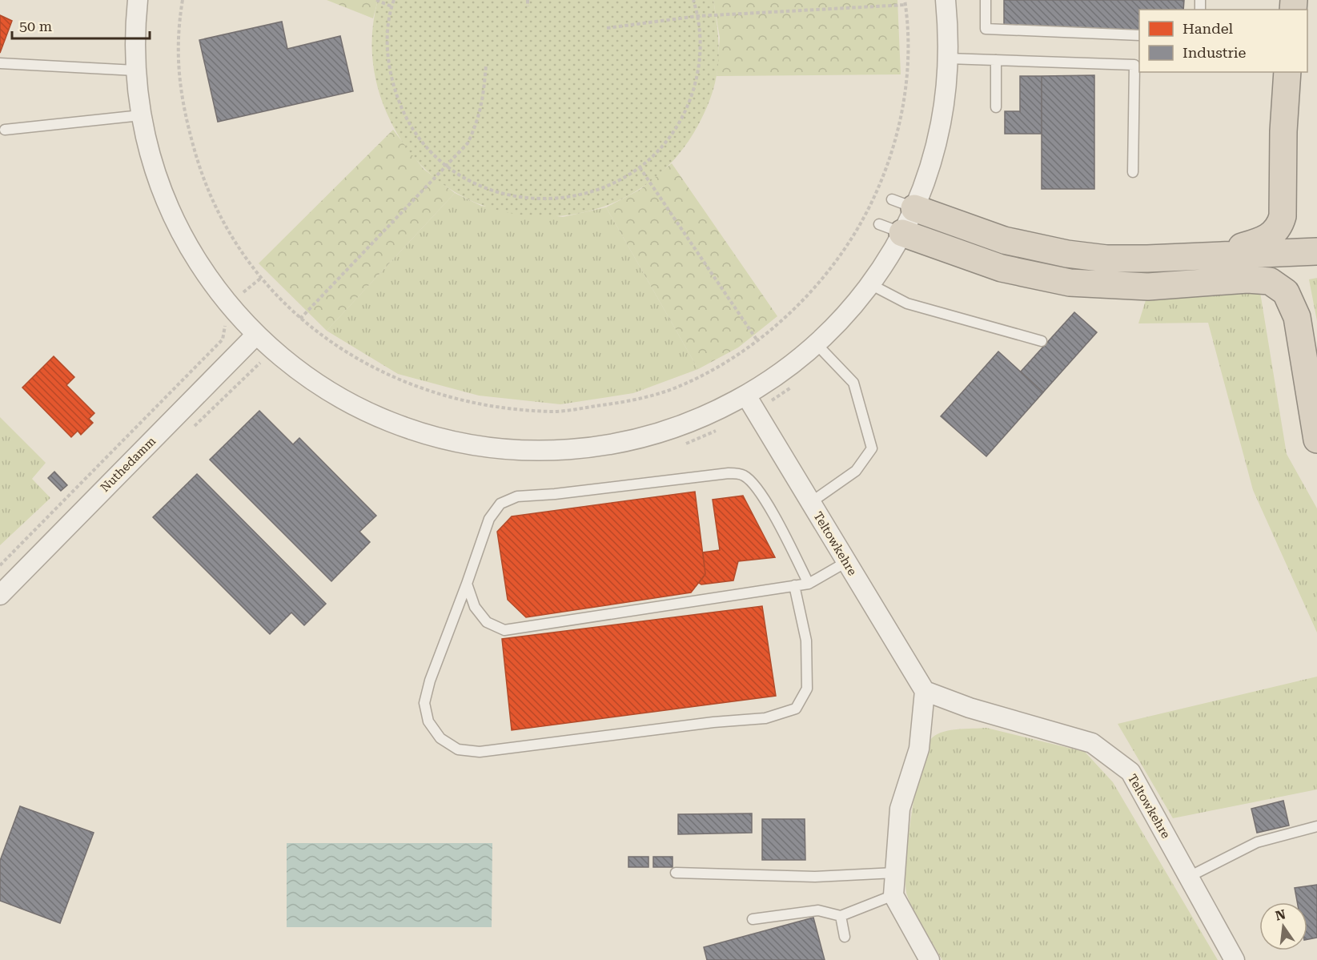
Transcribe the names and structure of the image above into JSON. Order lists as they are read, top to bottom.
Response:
{
  "streets": {
    "street": ["Nuthedamm", "Teltowkehre"]
  },
  "legend": ["Handel", "Industrie"],
  "scale_bar": "50 m",
  "north": "top"
}
